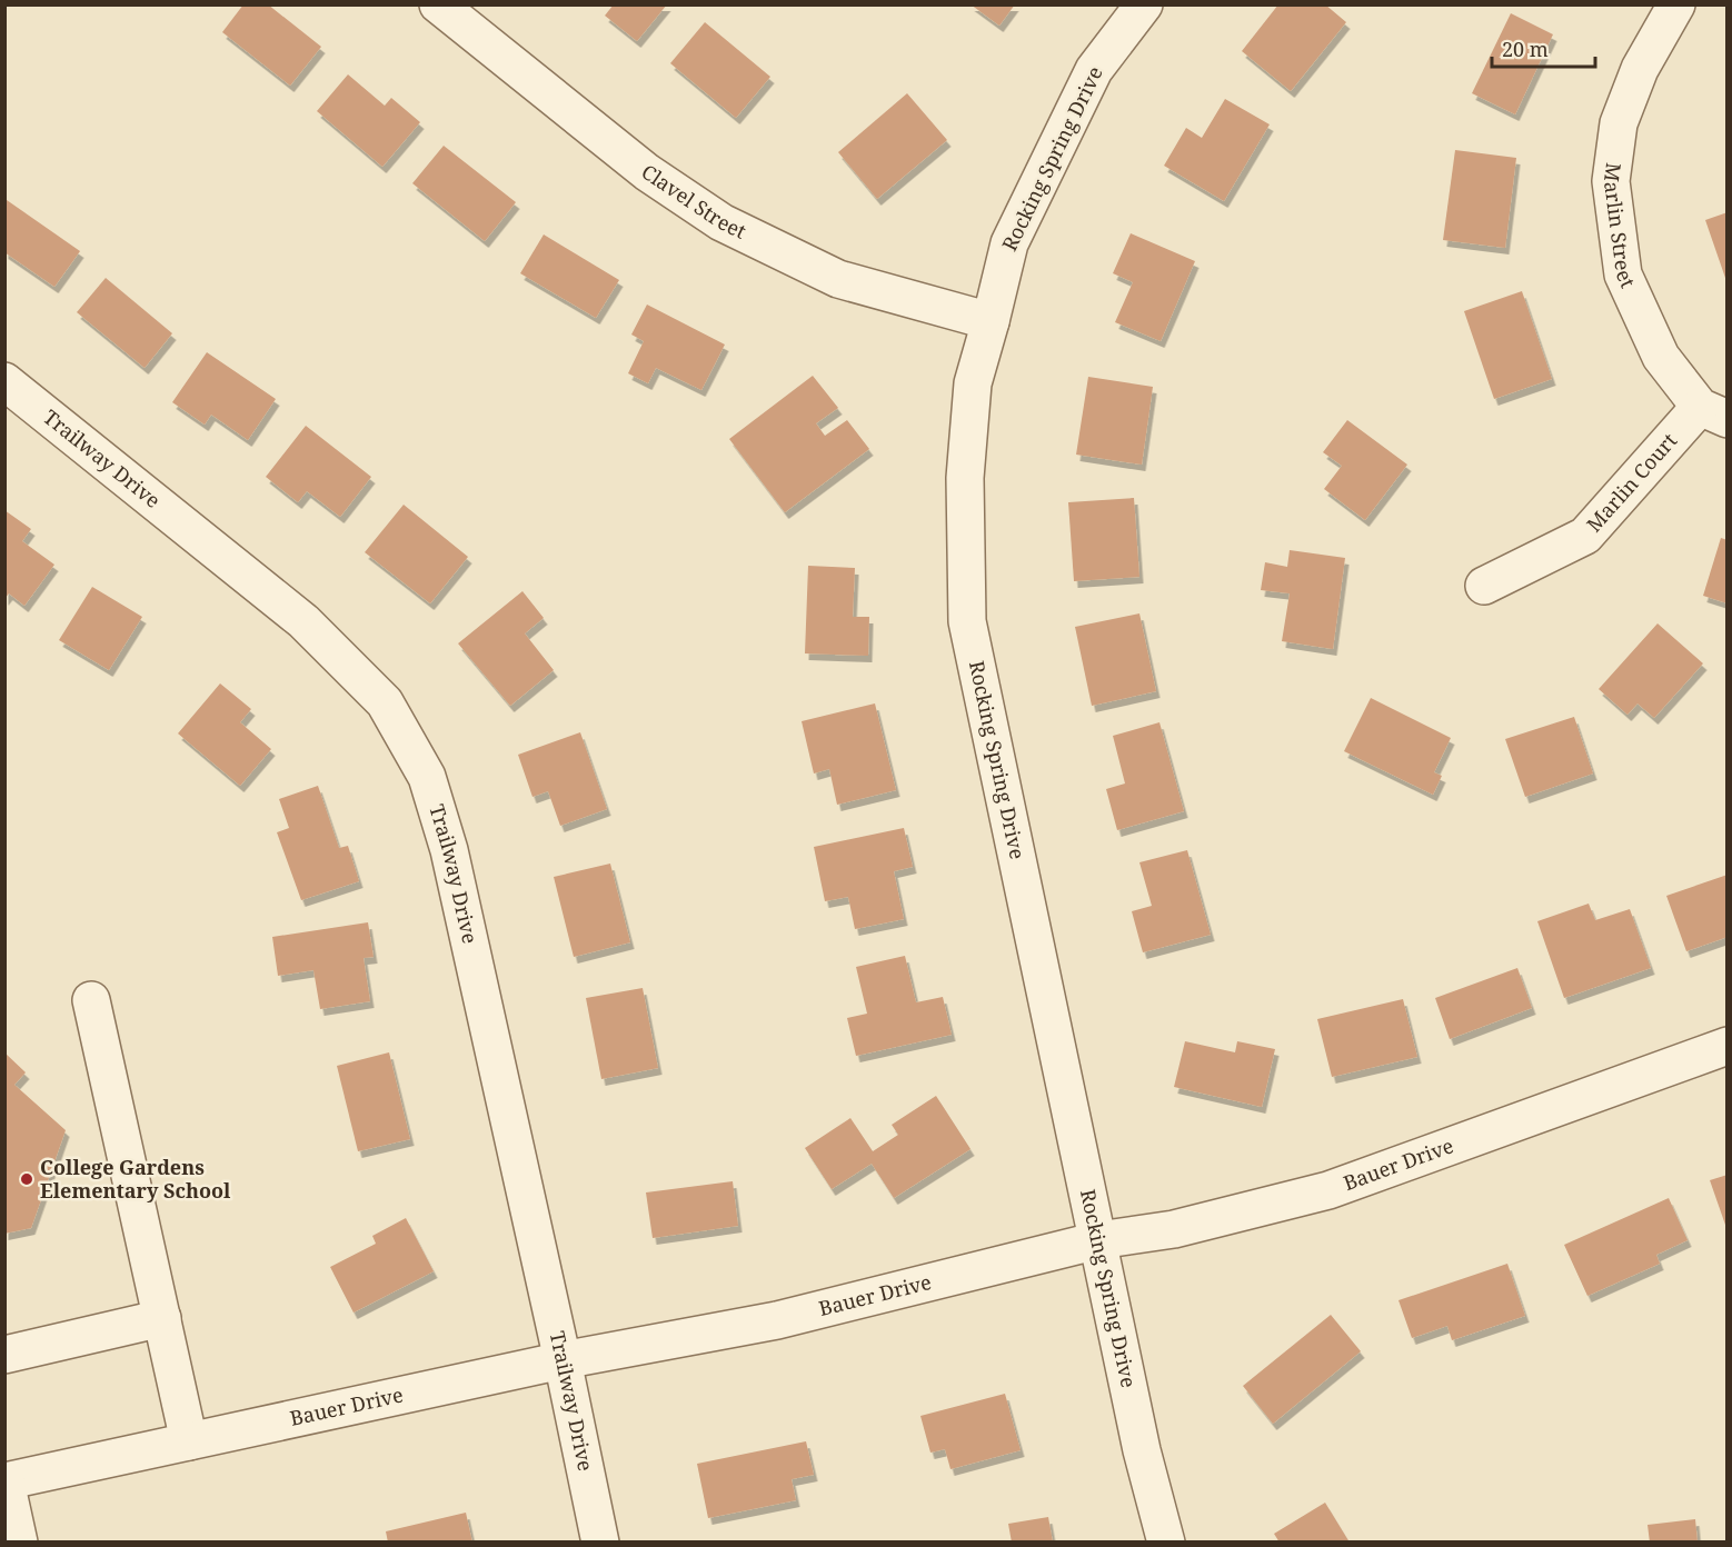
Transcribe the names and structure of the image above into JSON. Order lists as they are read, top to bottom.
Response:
{
  "streets": {
    "street": [
      "Rocking Spring Drive",
      "Clavel Street",
      "Marlin Street",
      "Trailway Drive",
      "Marlin Court",
      "Bauer Drive"
    ]
  },
  "crossings": [
    ["Rocking Spring Drive", "Clavel Street"],
    ["Rocking Spring Drive", "Bauer Drive"],
    ["Marlin Street", "Marlin Court"],
    ["Trailway Drive", "Bauer Drive"]
  ],
  "places": ["College Gardens Elementary School"],
  "scale_bar": "20 m"
}
